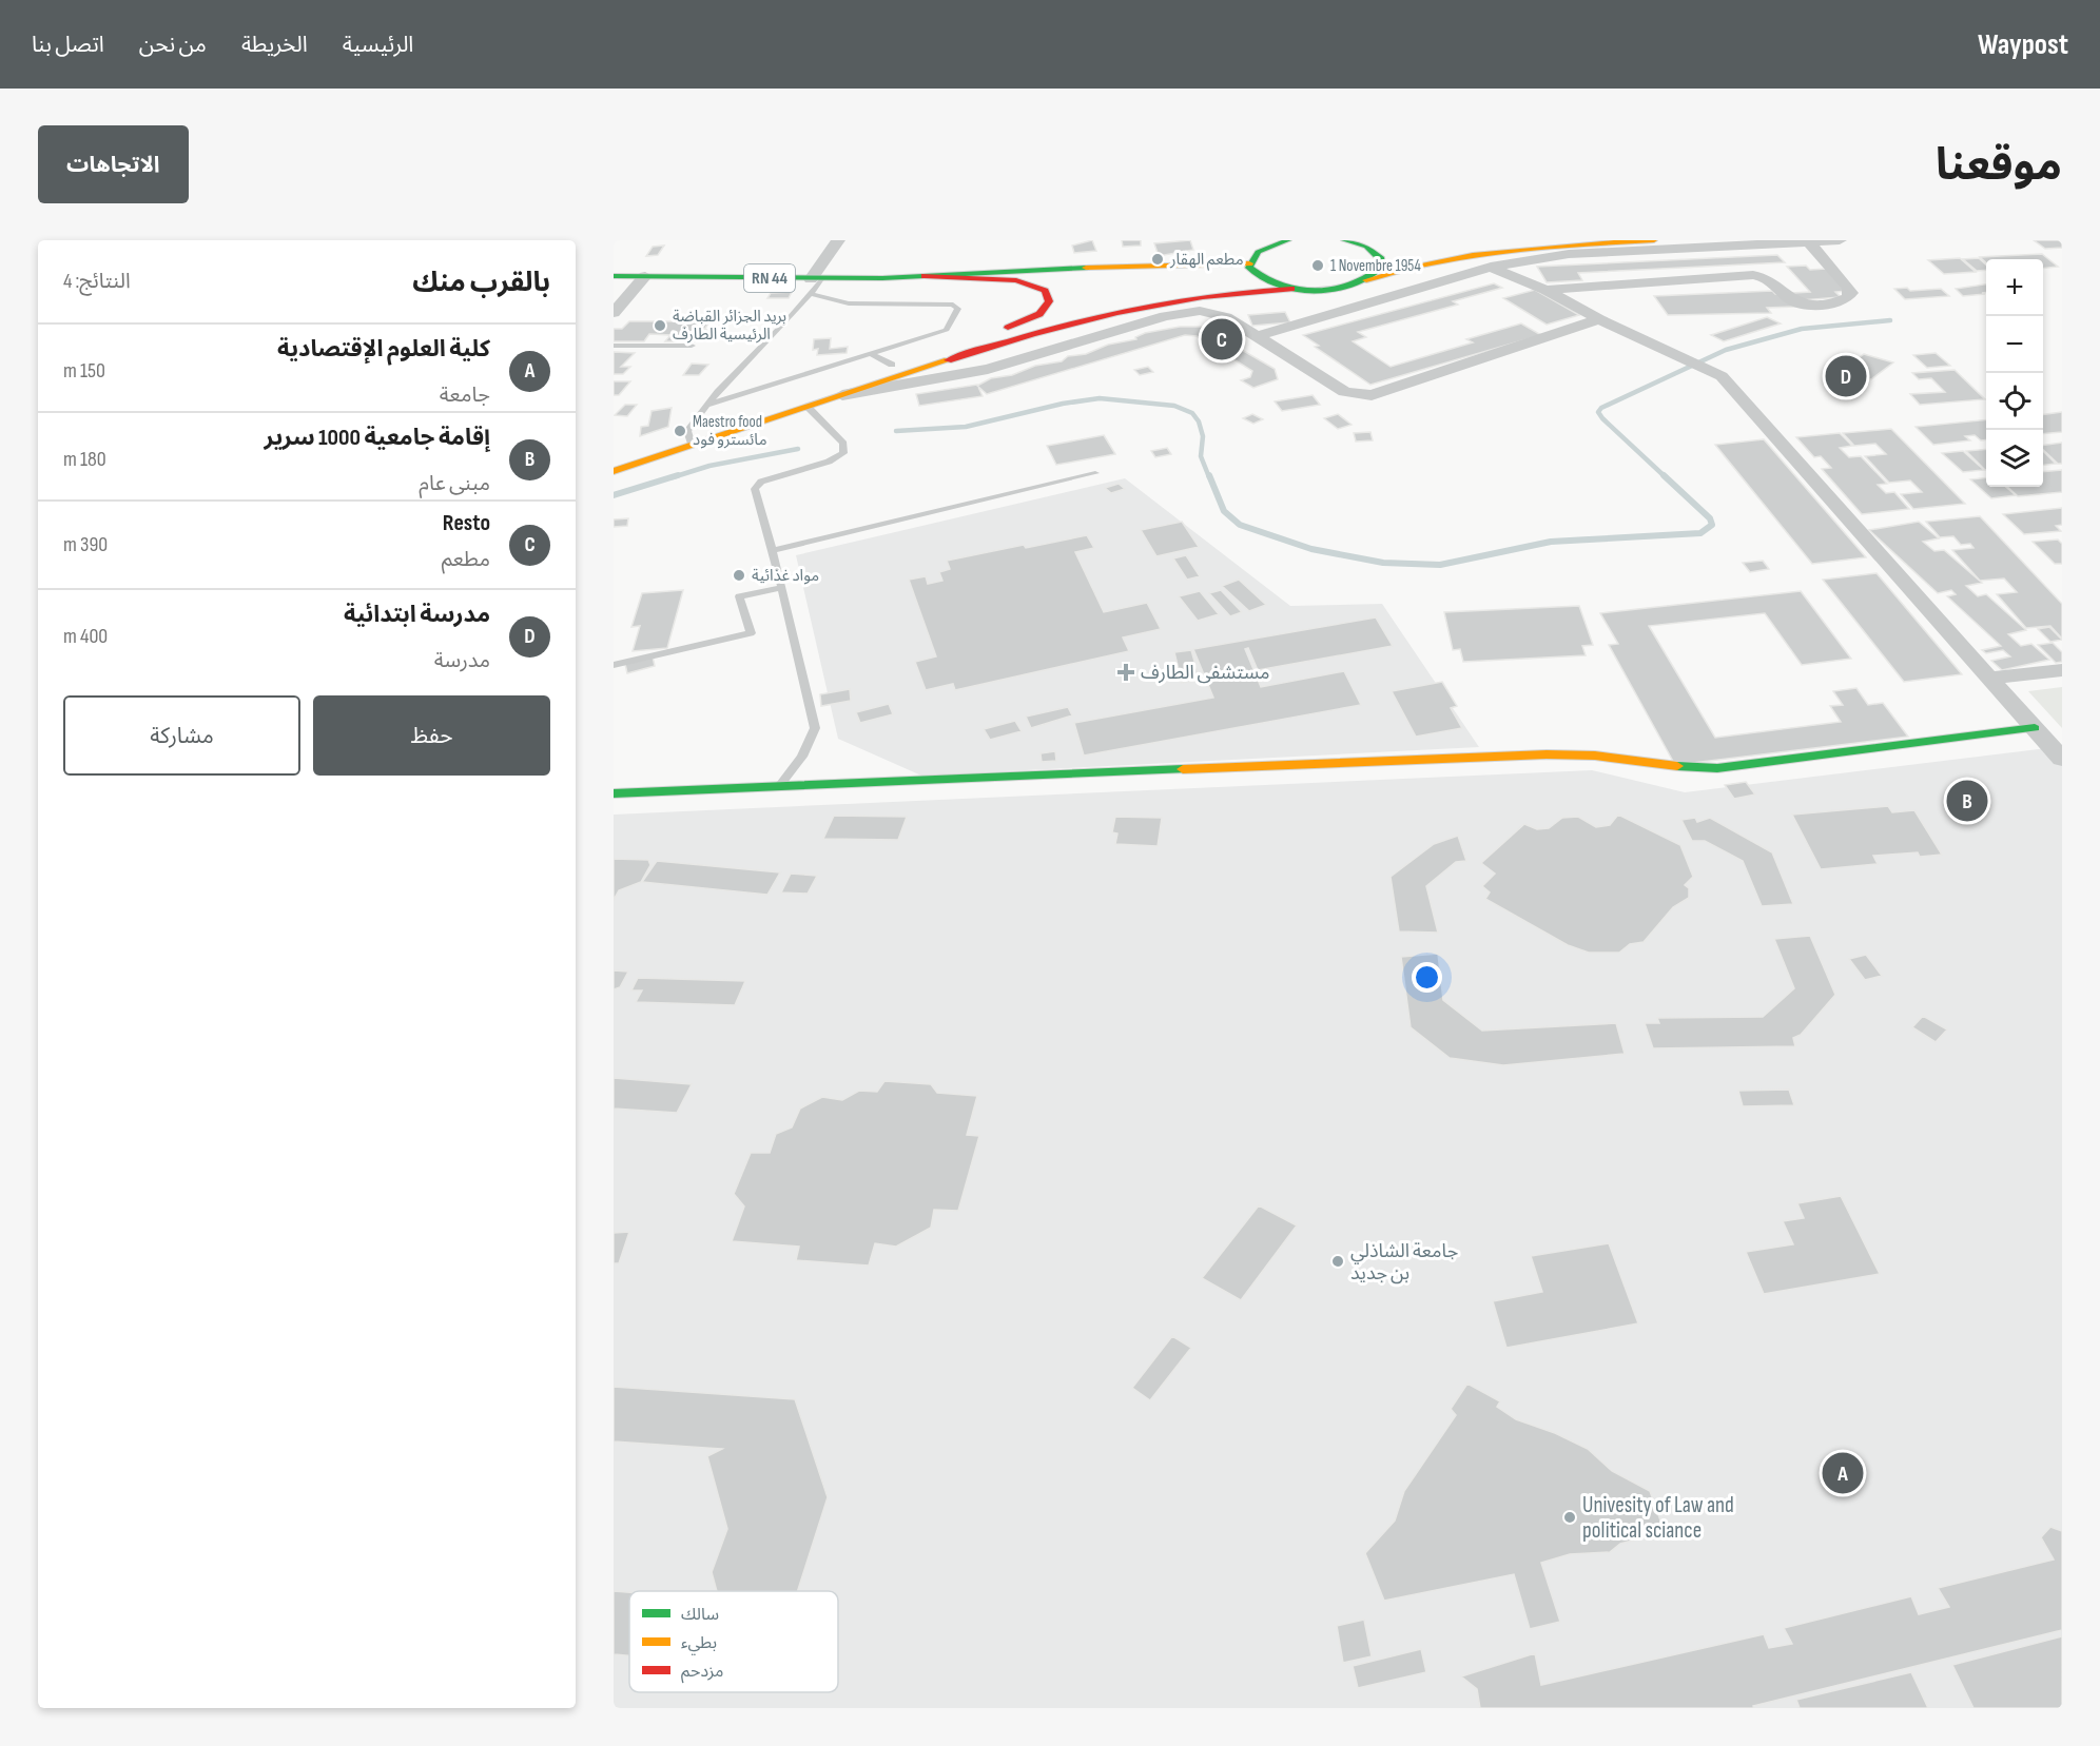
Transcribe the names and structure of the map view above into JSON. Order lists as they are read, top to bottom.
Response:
{
  "streets": {
    "main road": ["RN 44"]
  },
  "places": {
    "other": [
      "مطعم الهقار",
      "1 Novembre 1954",
      "بريد الجزائر القباضة الرئيسية الطارف",
      "Maestro food مائسترو فود",
      "مواد غذائية",
      "جامعة الشاذلي بن جديد",
      "Univesity of Law and political sciance"
    ],
    "health": ["مستشفى الطارف"]
  },
  "legend": ["سالك", "بطيء", "مزدحم"],
  "page": {
    "header": "Waypost",
    "nav": [
      "الرئيسية",
      "الخريطة",
      "من نحن",
      "اتصل بنا"
    ],
    "title": "موقعنا",
    "buttons": [
      "الاتجاهات",
      ["حفظ", "مشاركة"]
    ],
    "heading": ["بالقرب منك", "النتائج: 4"],
    "map_buttons": ["+", "−"],
    "pins": [
      "C",
      "D",
      "B",
      "A"
    ],
    "list": [
      {
        "mark": "A",
        "name": "كلية العلوم الإقتصادية",
        "note": "جامعة",
        "value": "150 m"
      },
      {
        "mark": "B",
        "name": "إقامة جامعية 1000 سرير",
        "note": "مبنى عام",
        "value": "180 m"
      },
      {
        "mark": "C",
        "name": "Resto",
        "note": "مطعم",
        "value": "390 m"
      },
      {
        "mark": "D",
        "name": "مدرسة ابتدائية",
        "note": "مدرسة",
        "value": "400 m"
      }
    ]
  }
}
